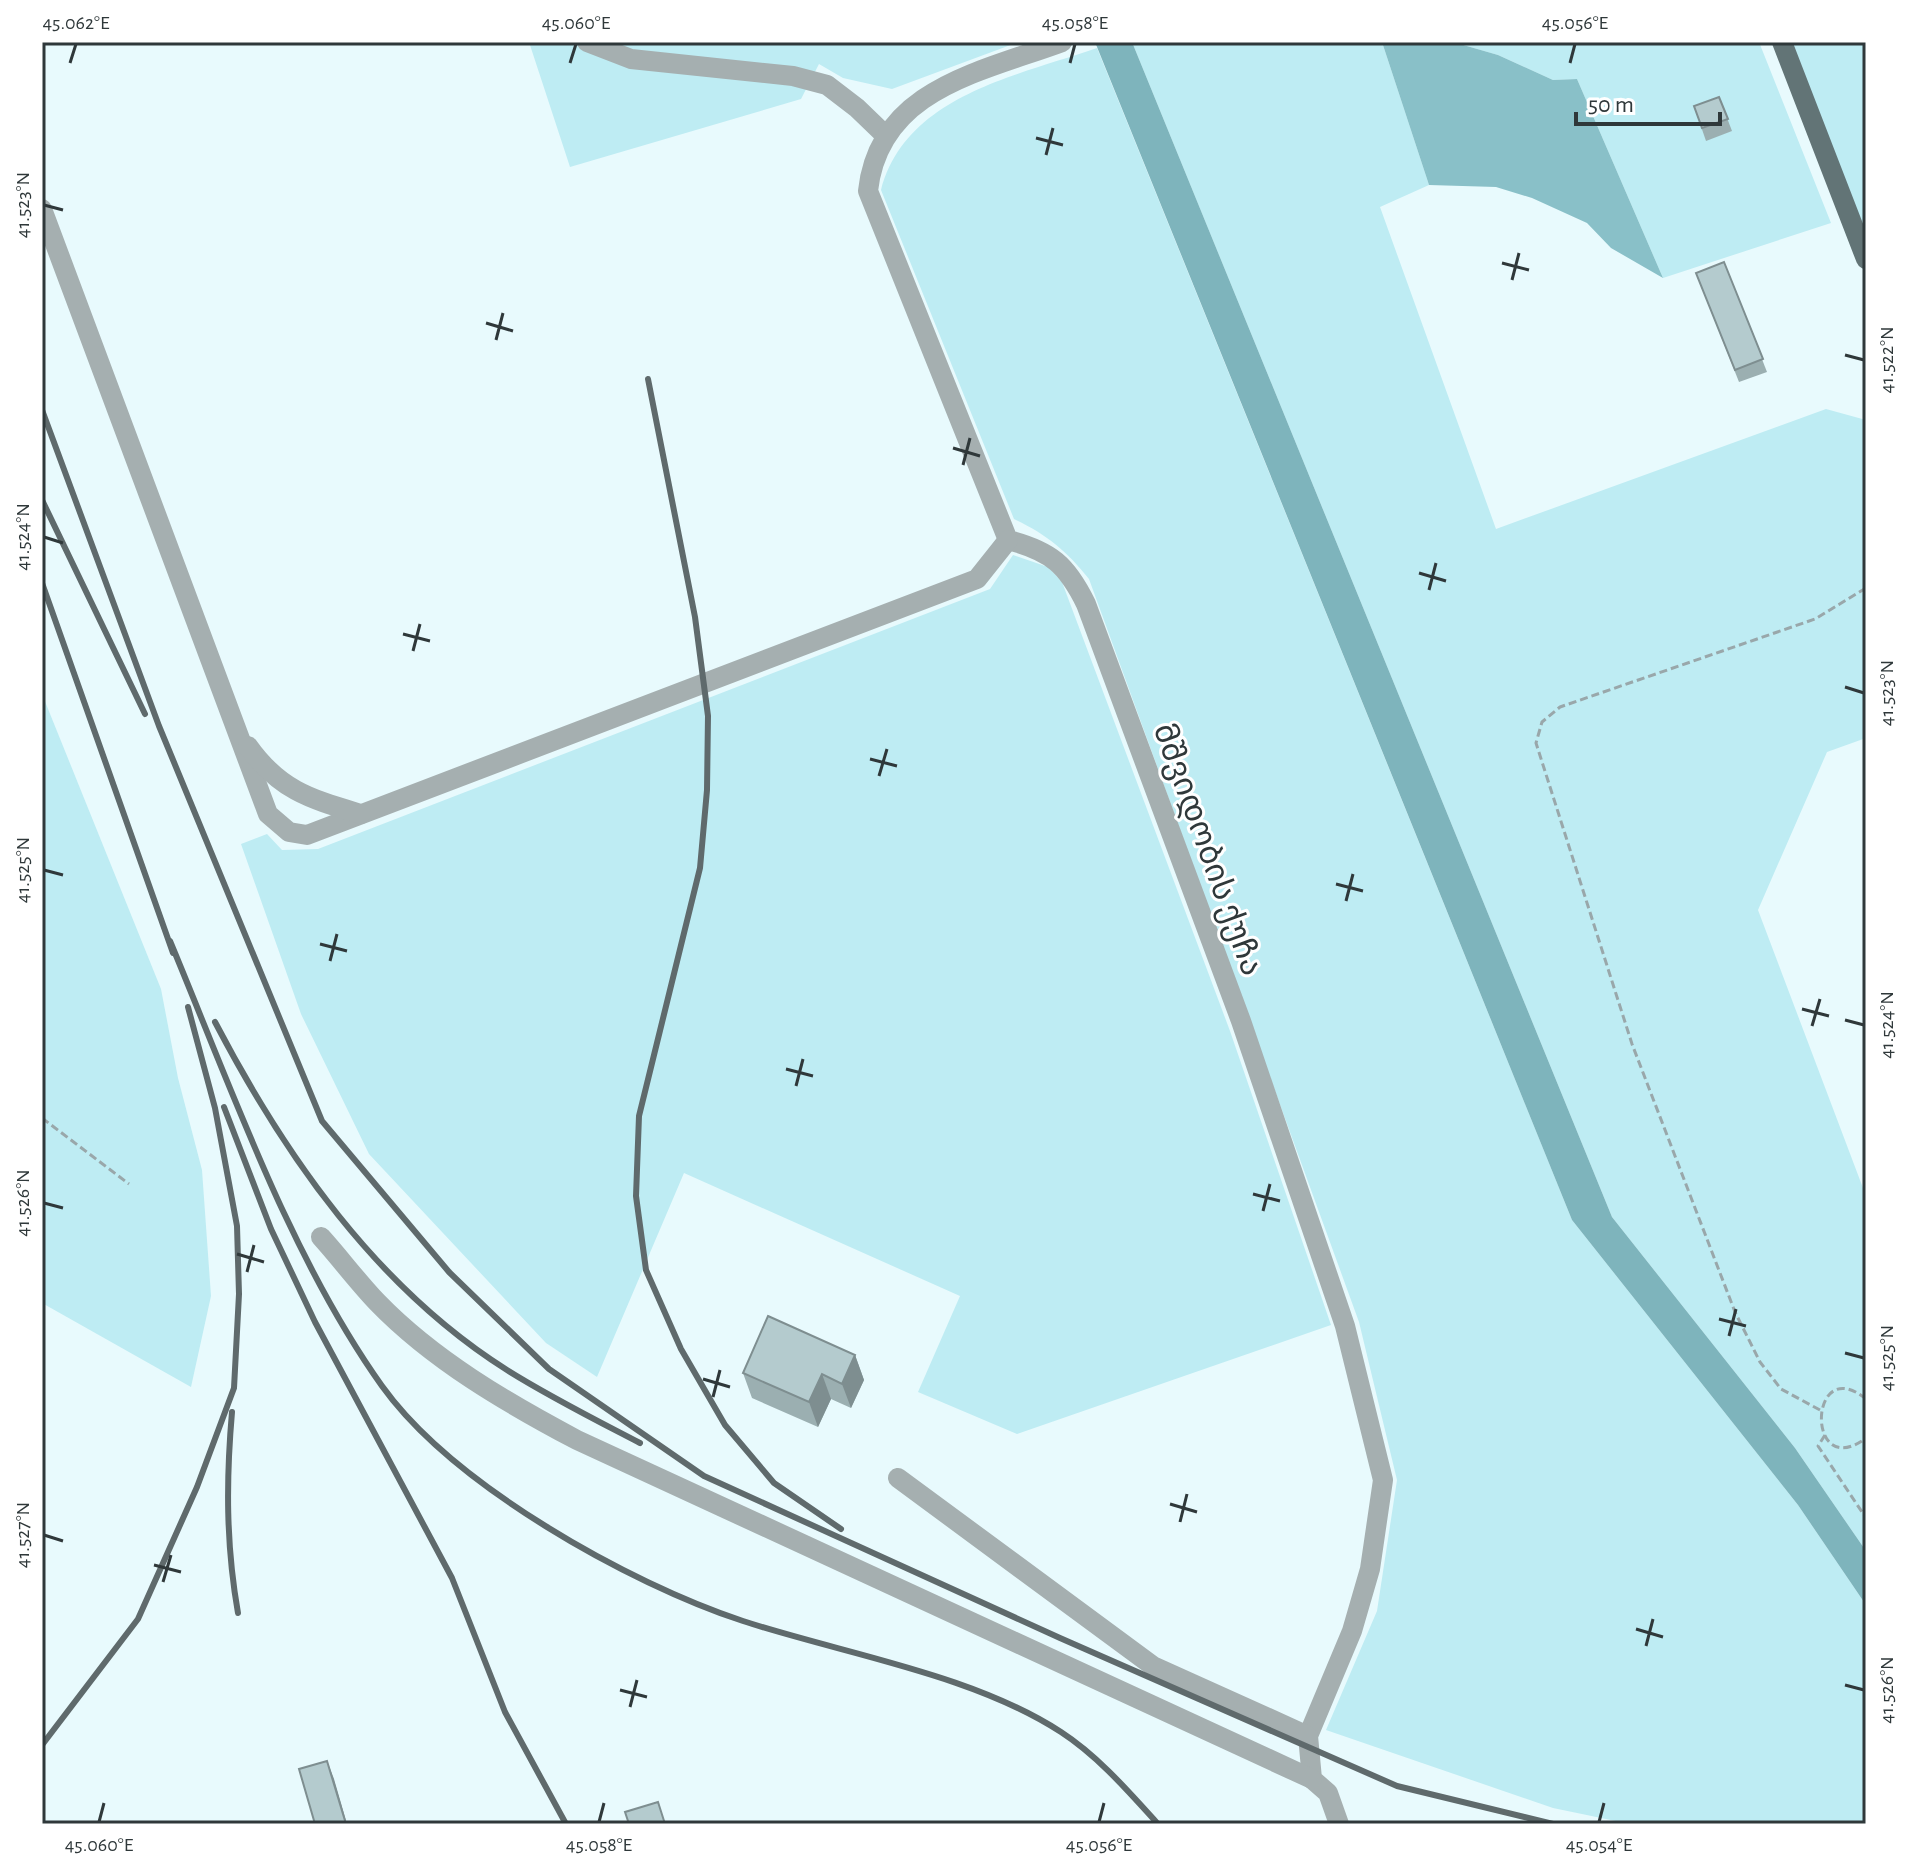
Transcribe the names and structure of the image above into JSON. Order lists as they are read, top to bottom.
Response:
{
  "streets": {
    "street": ["მშვიდობის ქუჩა"]
  },
  "scale_bar": "50 m",
  "coordinates": [
    "45.062°E",
    "45.060°E",
    "45.058°E",
    "45.056°E",
    "41.523°N",
    "41.522°N",
    "41.524°N",
    "41.525°N",
    "41.526°N",
    "41.527°N",
    "45.054°E"
  ]
}
